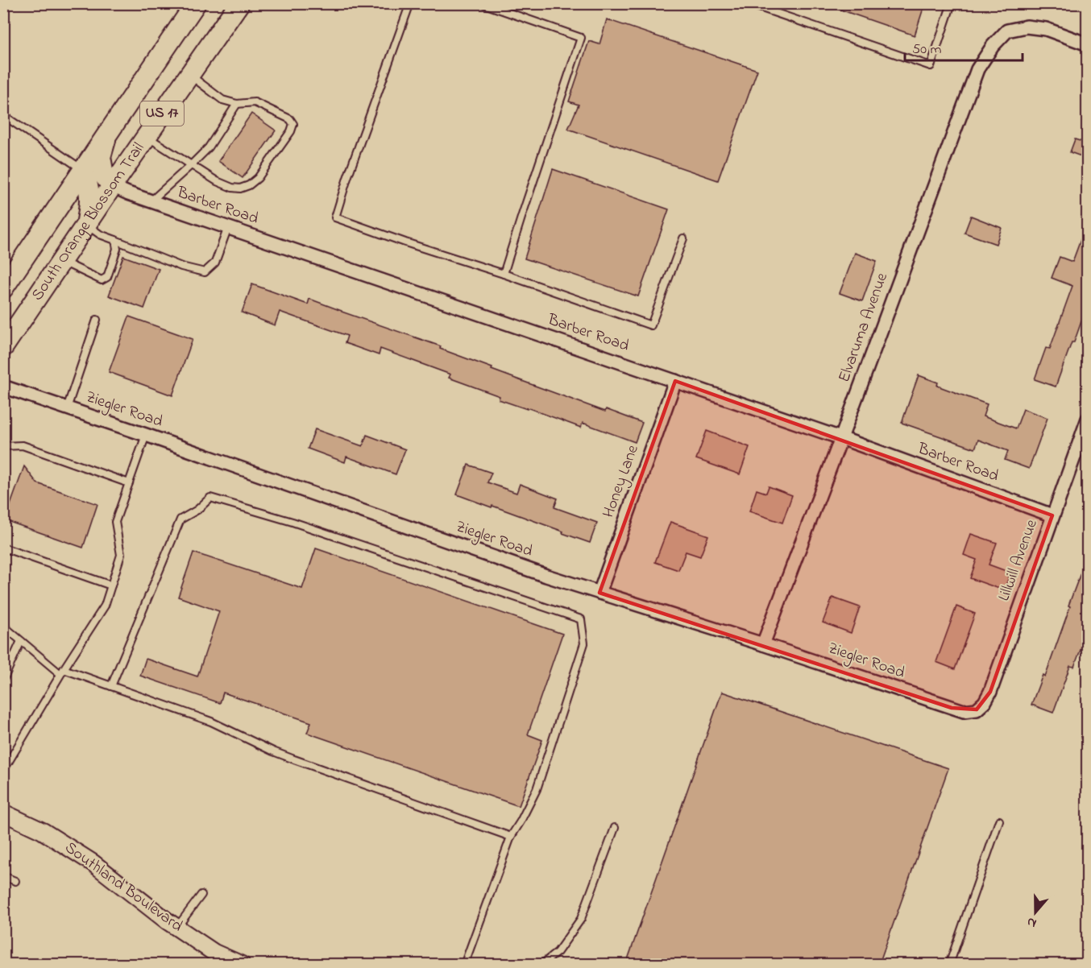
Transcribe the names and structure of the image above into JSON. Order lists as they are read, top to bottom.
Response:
{
  "streets": {
    "main road": ["US 17", "South Orange Blossom Trail"],
    "street": [
      "Barber Road",
      "Elvaruma Avenue",
      "Ziegler Road",
      "Honey Lane",
      "Lillwill Avenue",
      "Southland Boulevard"
    ]
  },
  "crossings": [
    ["Barber Road", "South Orange Blossom Trail"],
    ["Barber Road", "Elvaruma Avenue"],
    ["Barber Road", "Honey Lane"],
    ["Barber Road", "Lillwill Avenue"],
    ["Elvaruma Avenue", "Ziegler Road"],
    ["Ziegler Road", "Honey Lane"],
    ["Ziegler Road", "Lillwill Avenue"]
  ],
  "scale_bar": "50 m",
  "north": "bottom"
}
